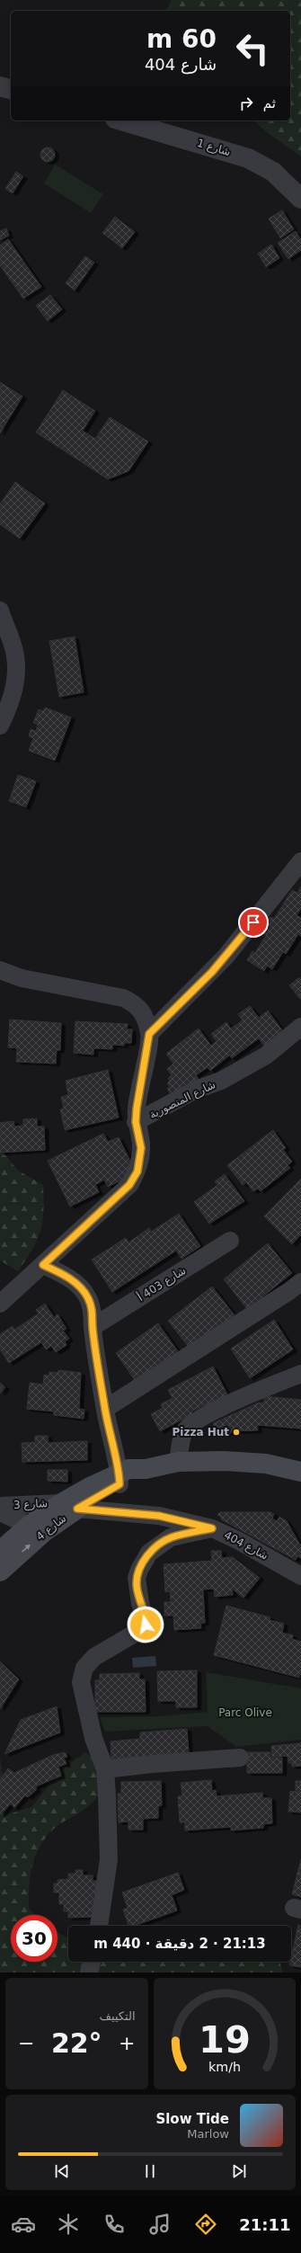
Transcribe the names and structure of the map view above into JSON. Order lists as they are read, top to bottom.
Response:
{
  "streets": {
    "main road": ["شارع 4"],
    "street": [
      "شارع 1",
      "شارع المنصورية",
      "شارع 403 أ",
      "شارع 3",
      "شارع 404"
    ]
  },
  "crossings": [
    ["شارع 3", "شارع 4"],
    ["شارع 3", "شارع 404"],
    ["شارع 4", "شارع 404"]
  ],
  "parks": ["Parc Olive"],
  "places": ["Pizza Hut"],
  "page": {
    "turn": ["60 m", "شارع 404"],
    "then": "ثم",
    "limit": "30",
    "trip": "21:13 · 2 دقيقة · 440 m",
    "tile": "التكييف",
    "heat": ["−", "22°", "+"],
    "song": ["Slow Tide", "Marlow"],
    "tabs": "21:11",
    "gauge": ["19", "km/h"]
  }
}
